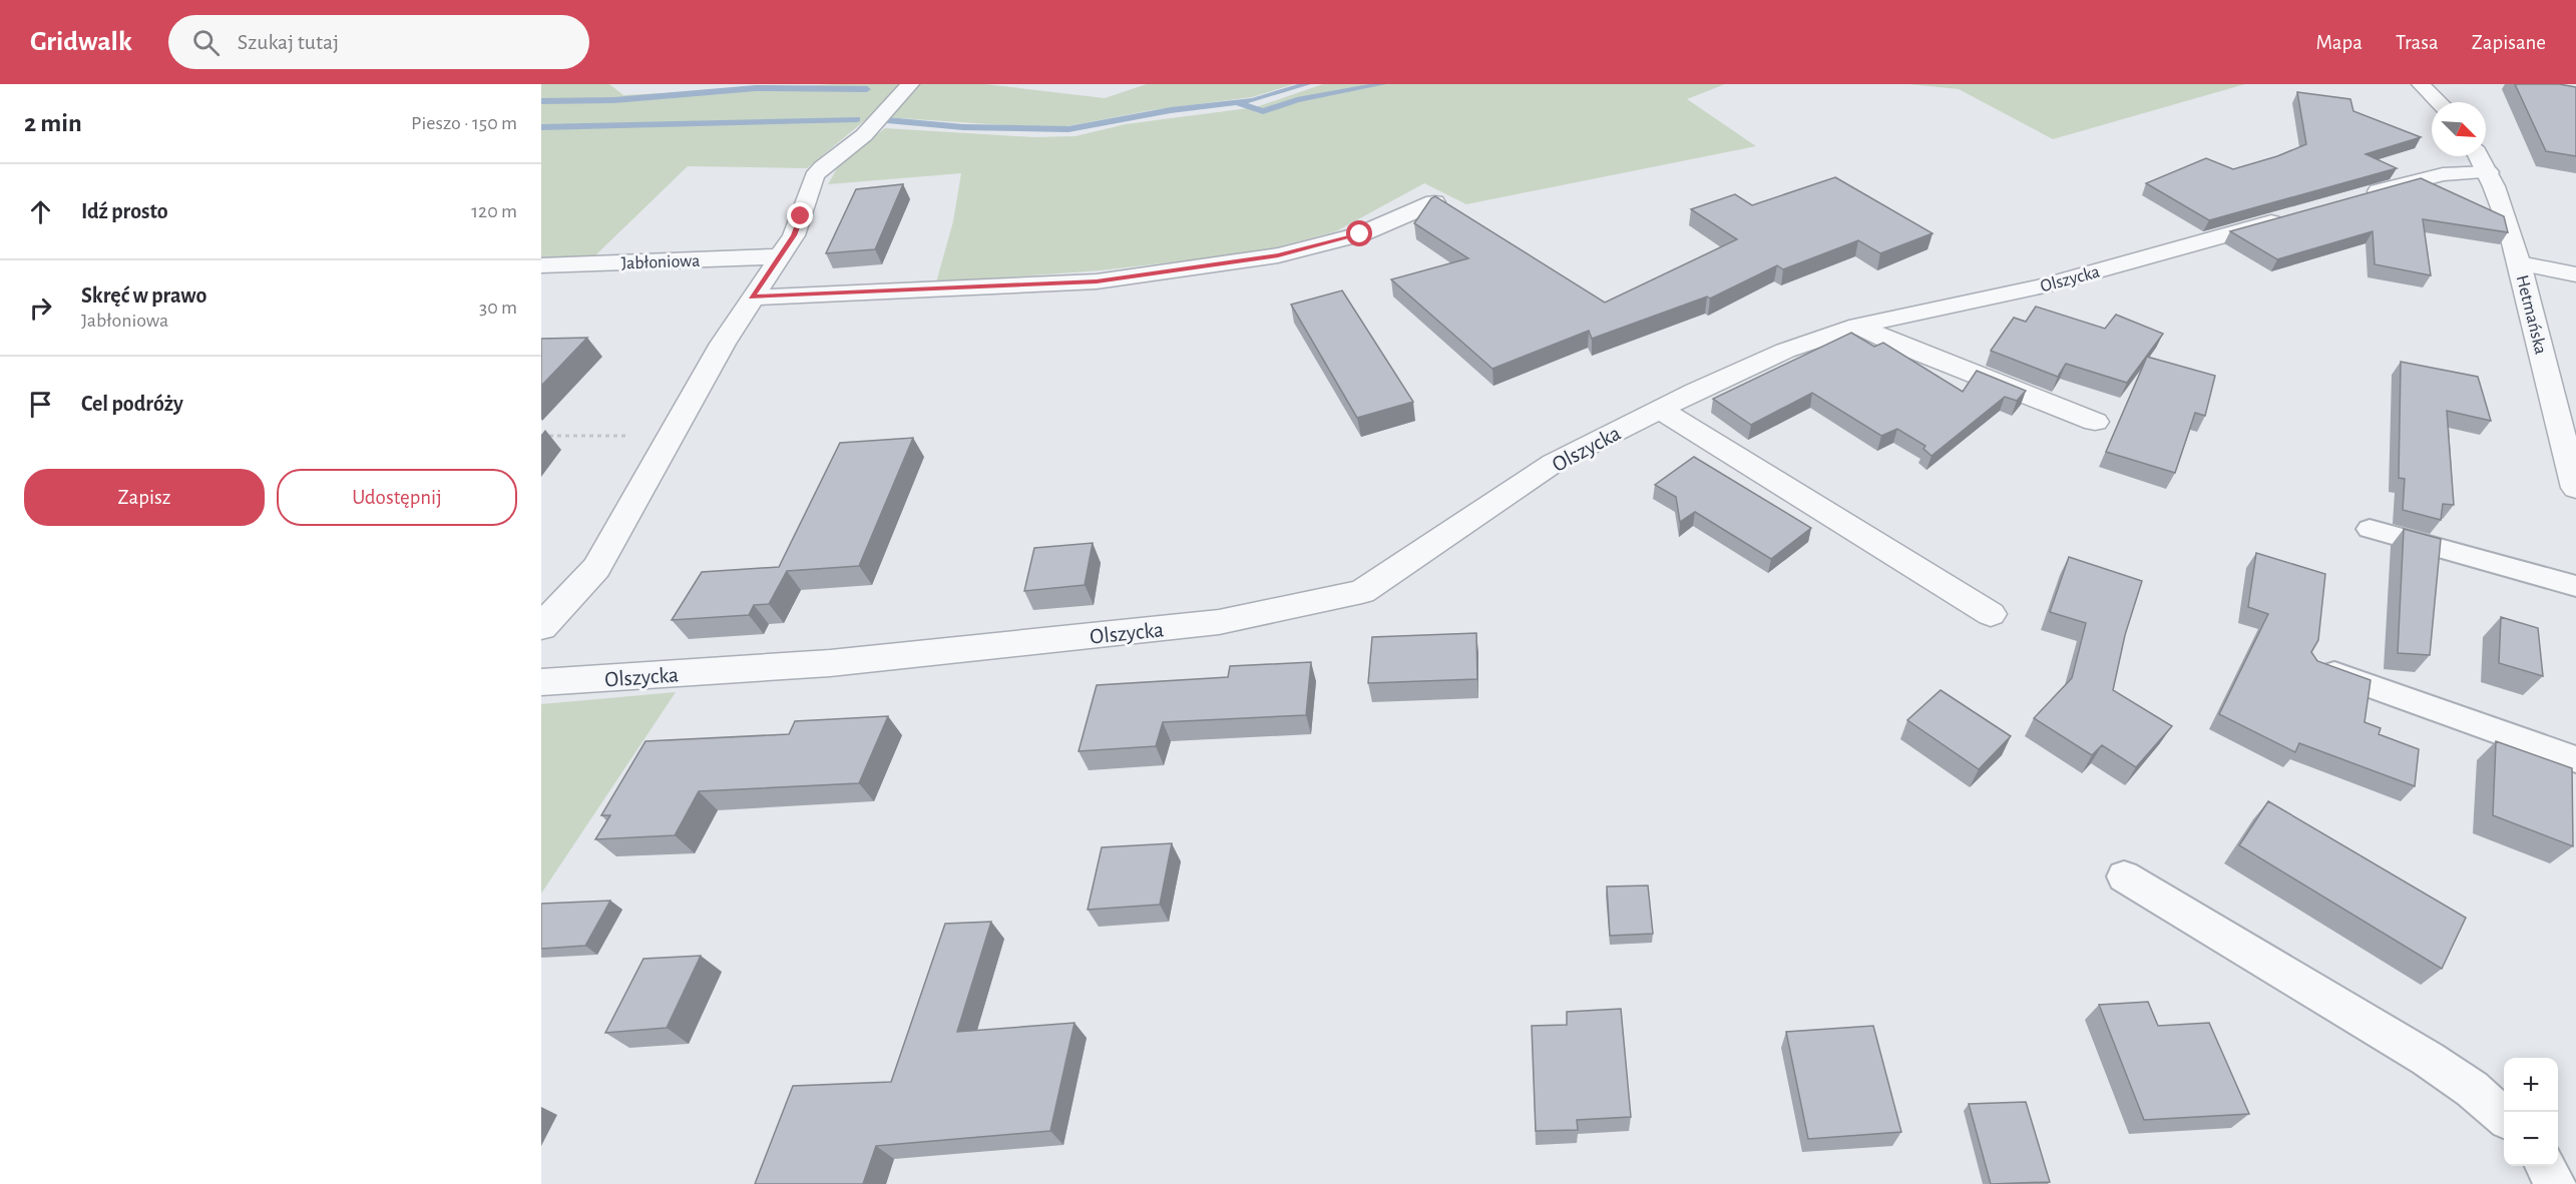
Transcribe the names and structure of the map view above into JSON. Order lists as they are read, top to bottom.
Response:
{
  "streets": {
    "street": ["Jabłoniowa", "Olszycka", "Hetmańska"]
  },
  "north": "bottom right",
  "page": {
    "header": "Gridwalk",
    "search": "Szukaj tutaj",
    "nav": ["Mapa", "Trasa", "Zapisane"],
    "heading": ["2 min", "Pieszo · 150 m"],
    "list": [
      ["Idź prosto", "120 m"],
      ["Skręć w prawo", "Jabłoniowa", "30 m"],
      "Cel podróży"
    ],
    "buttons": ["Zapisz", "Udostępnij"],
    "map_buttons": ["+", "−"]
  }
}
